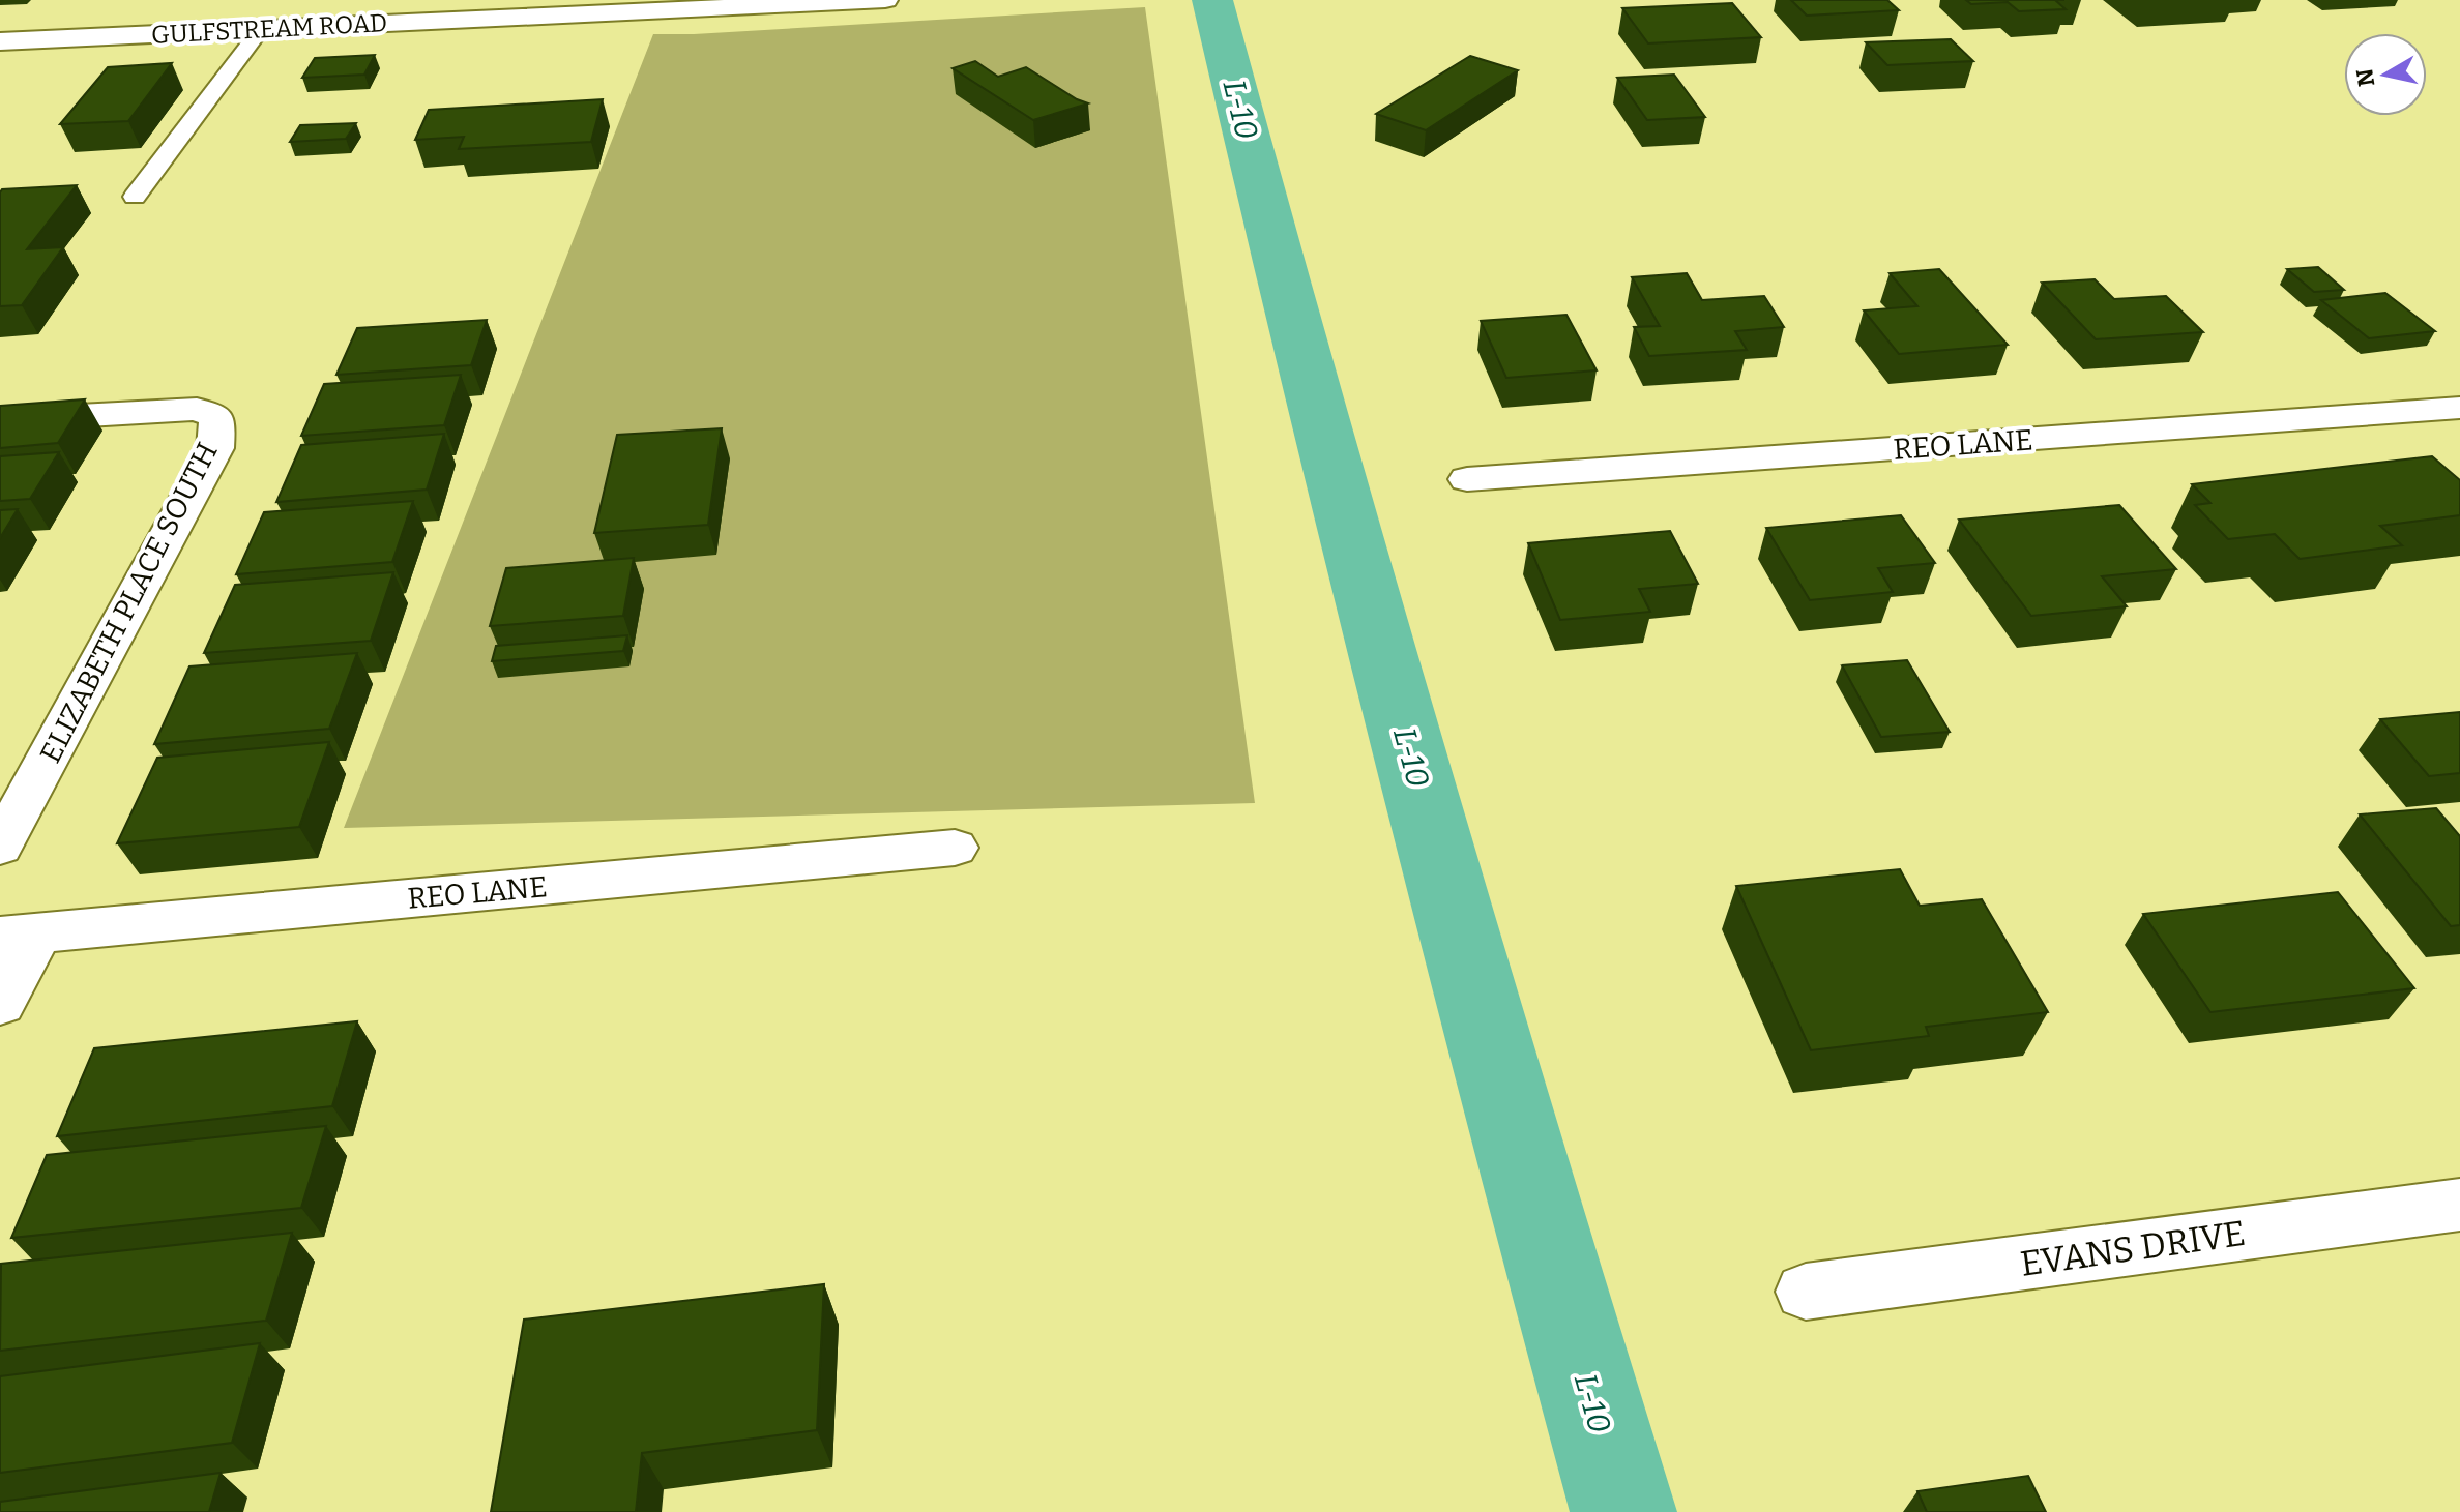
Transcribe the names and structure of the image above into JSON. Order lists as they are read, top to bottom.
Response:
{
  "streets": {
    "street": [
      "GULFSTREAM ROAD",
      "REO LANE",
      "ELIZABETH PLACE SOUTH",
      "EVANS DRIVE"
    ]
  },
  "water": ["L-10"],
  "north": "left"
}
